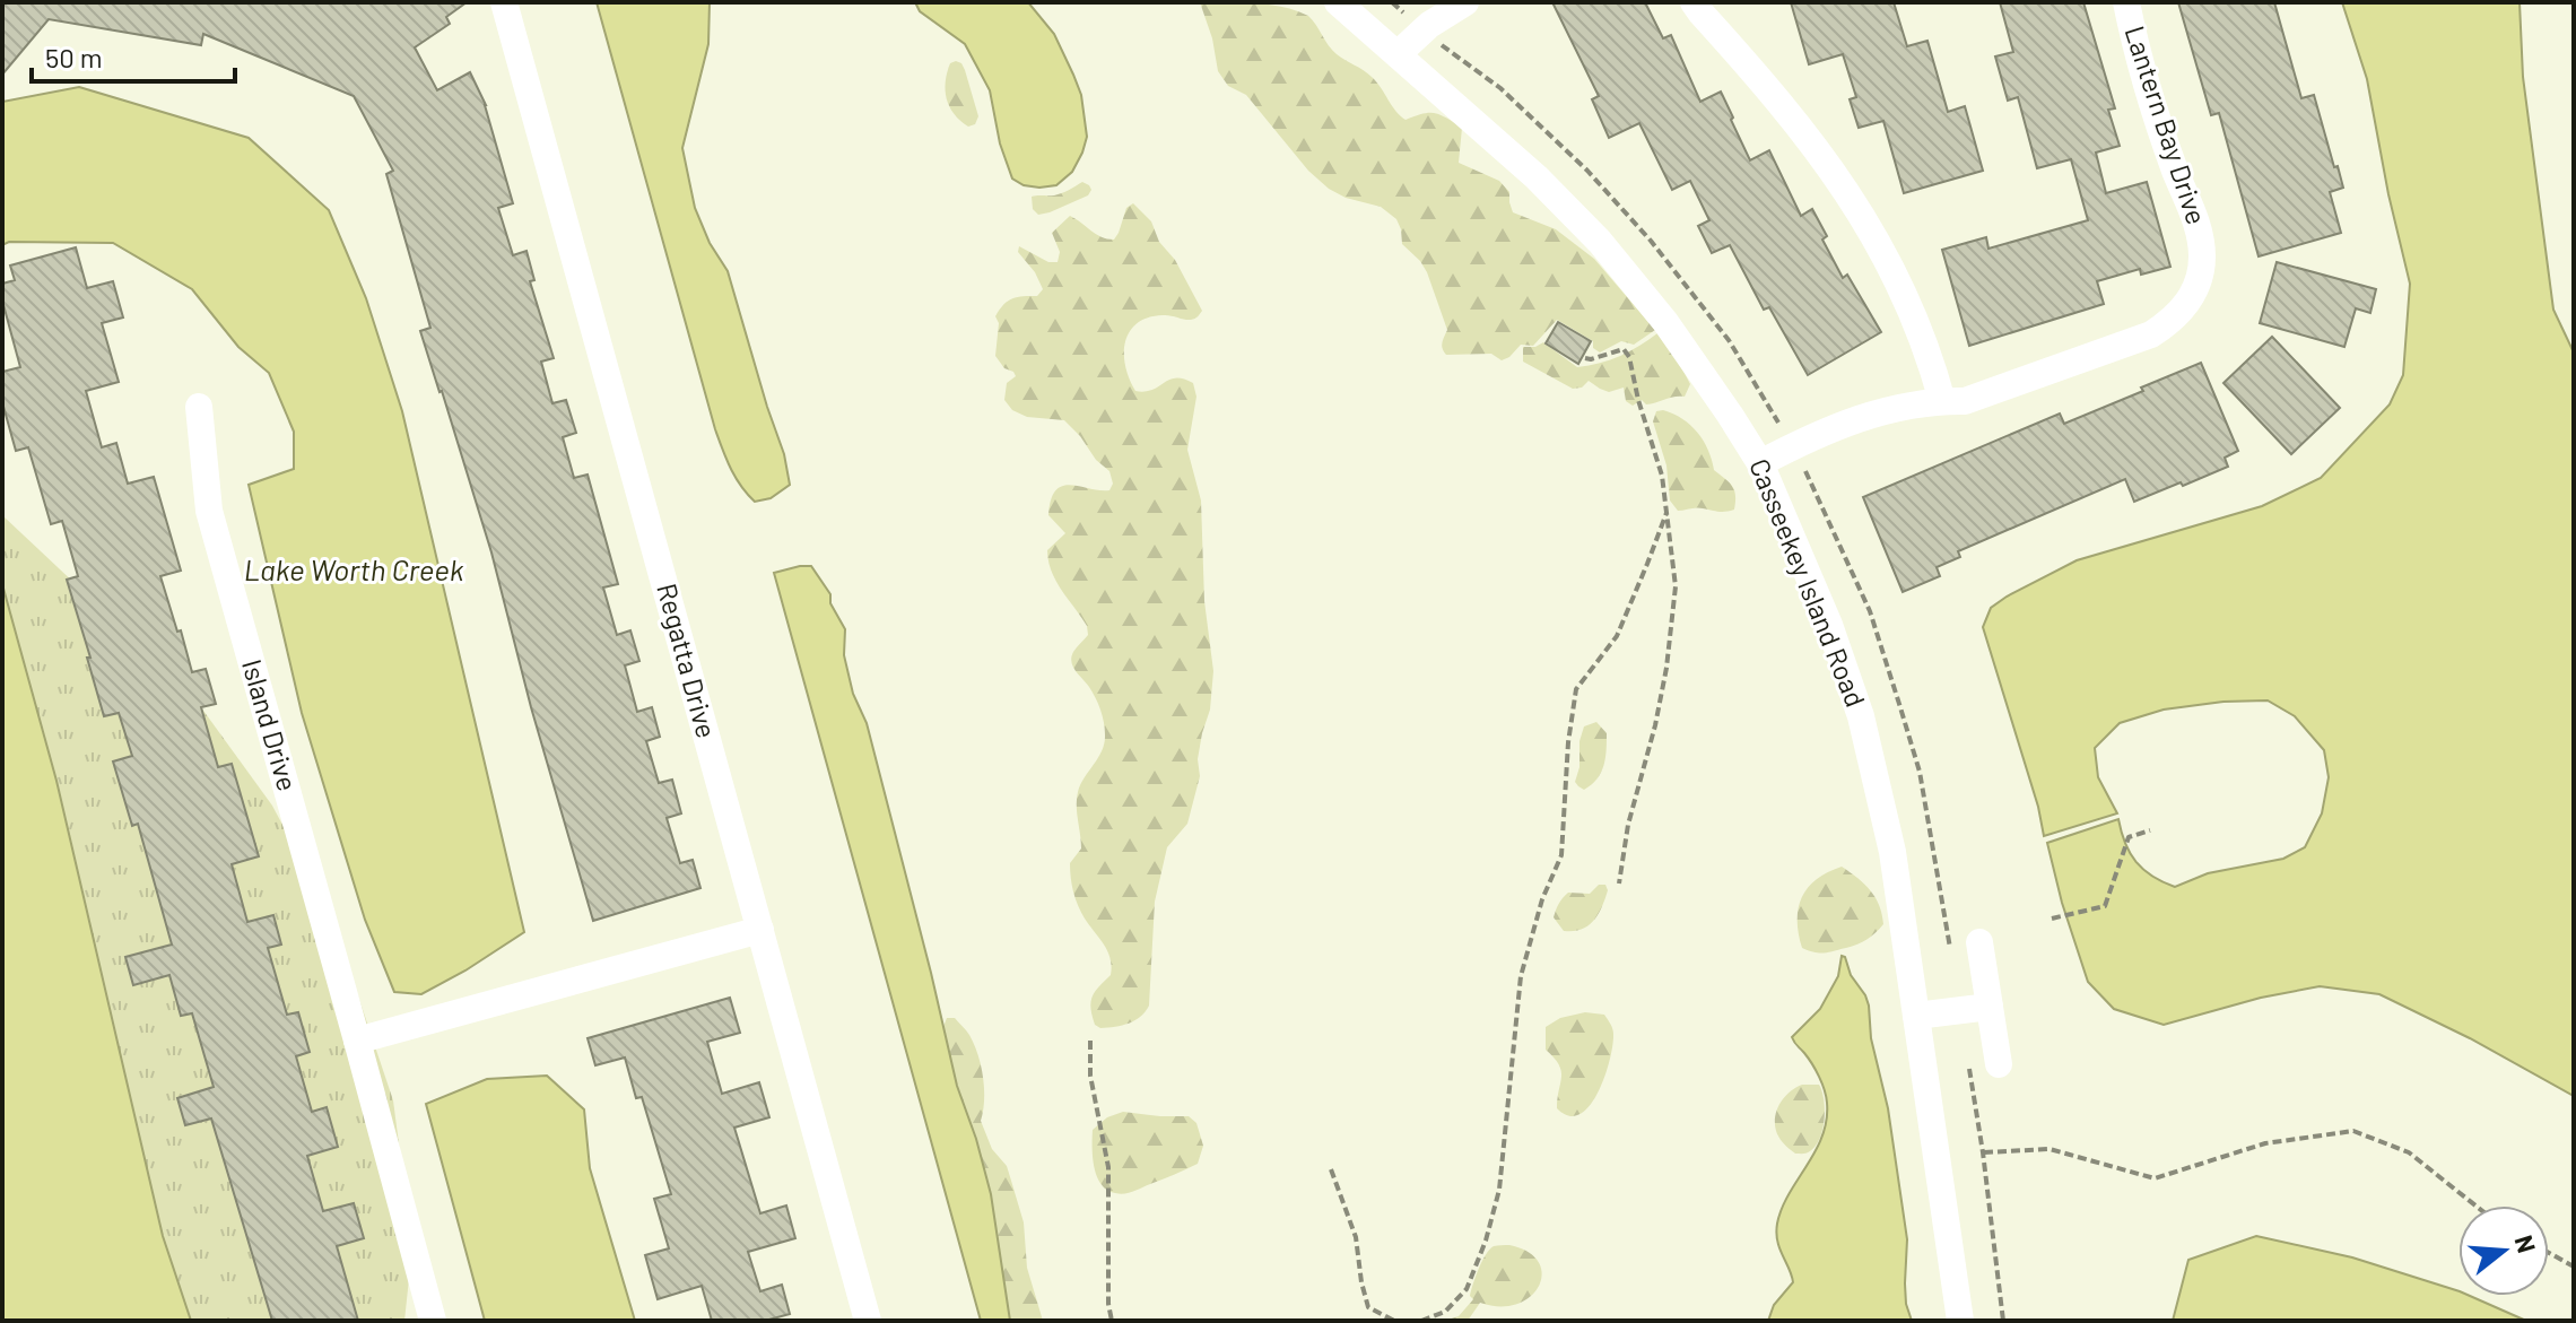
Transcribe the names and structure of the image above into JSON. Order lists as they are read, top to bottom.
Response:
{
  "streets": {
    "street": [
      "Lantern Bay Drive",
      "Casseekey Island Road",
      "Regatta Drive",
      "Island Drive"
    ]
  },
  "crossings": [
    ["Lantern Bay Drive", "Casseekey Island Road"]
  ],
  "water": ["Lake Worth Creek"],
  "scale_bar": "50 m",
  "north": "right"
}
